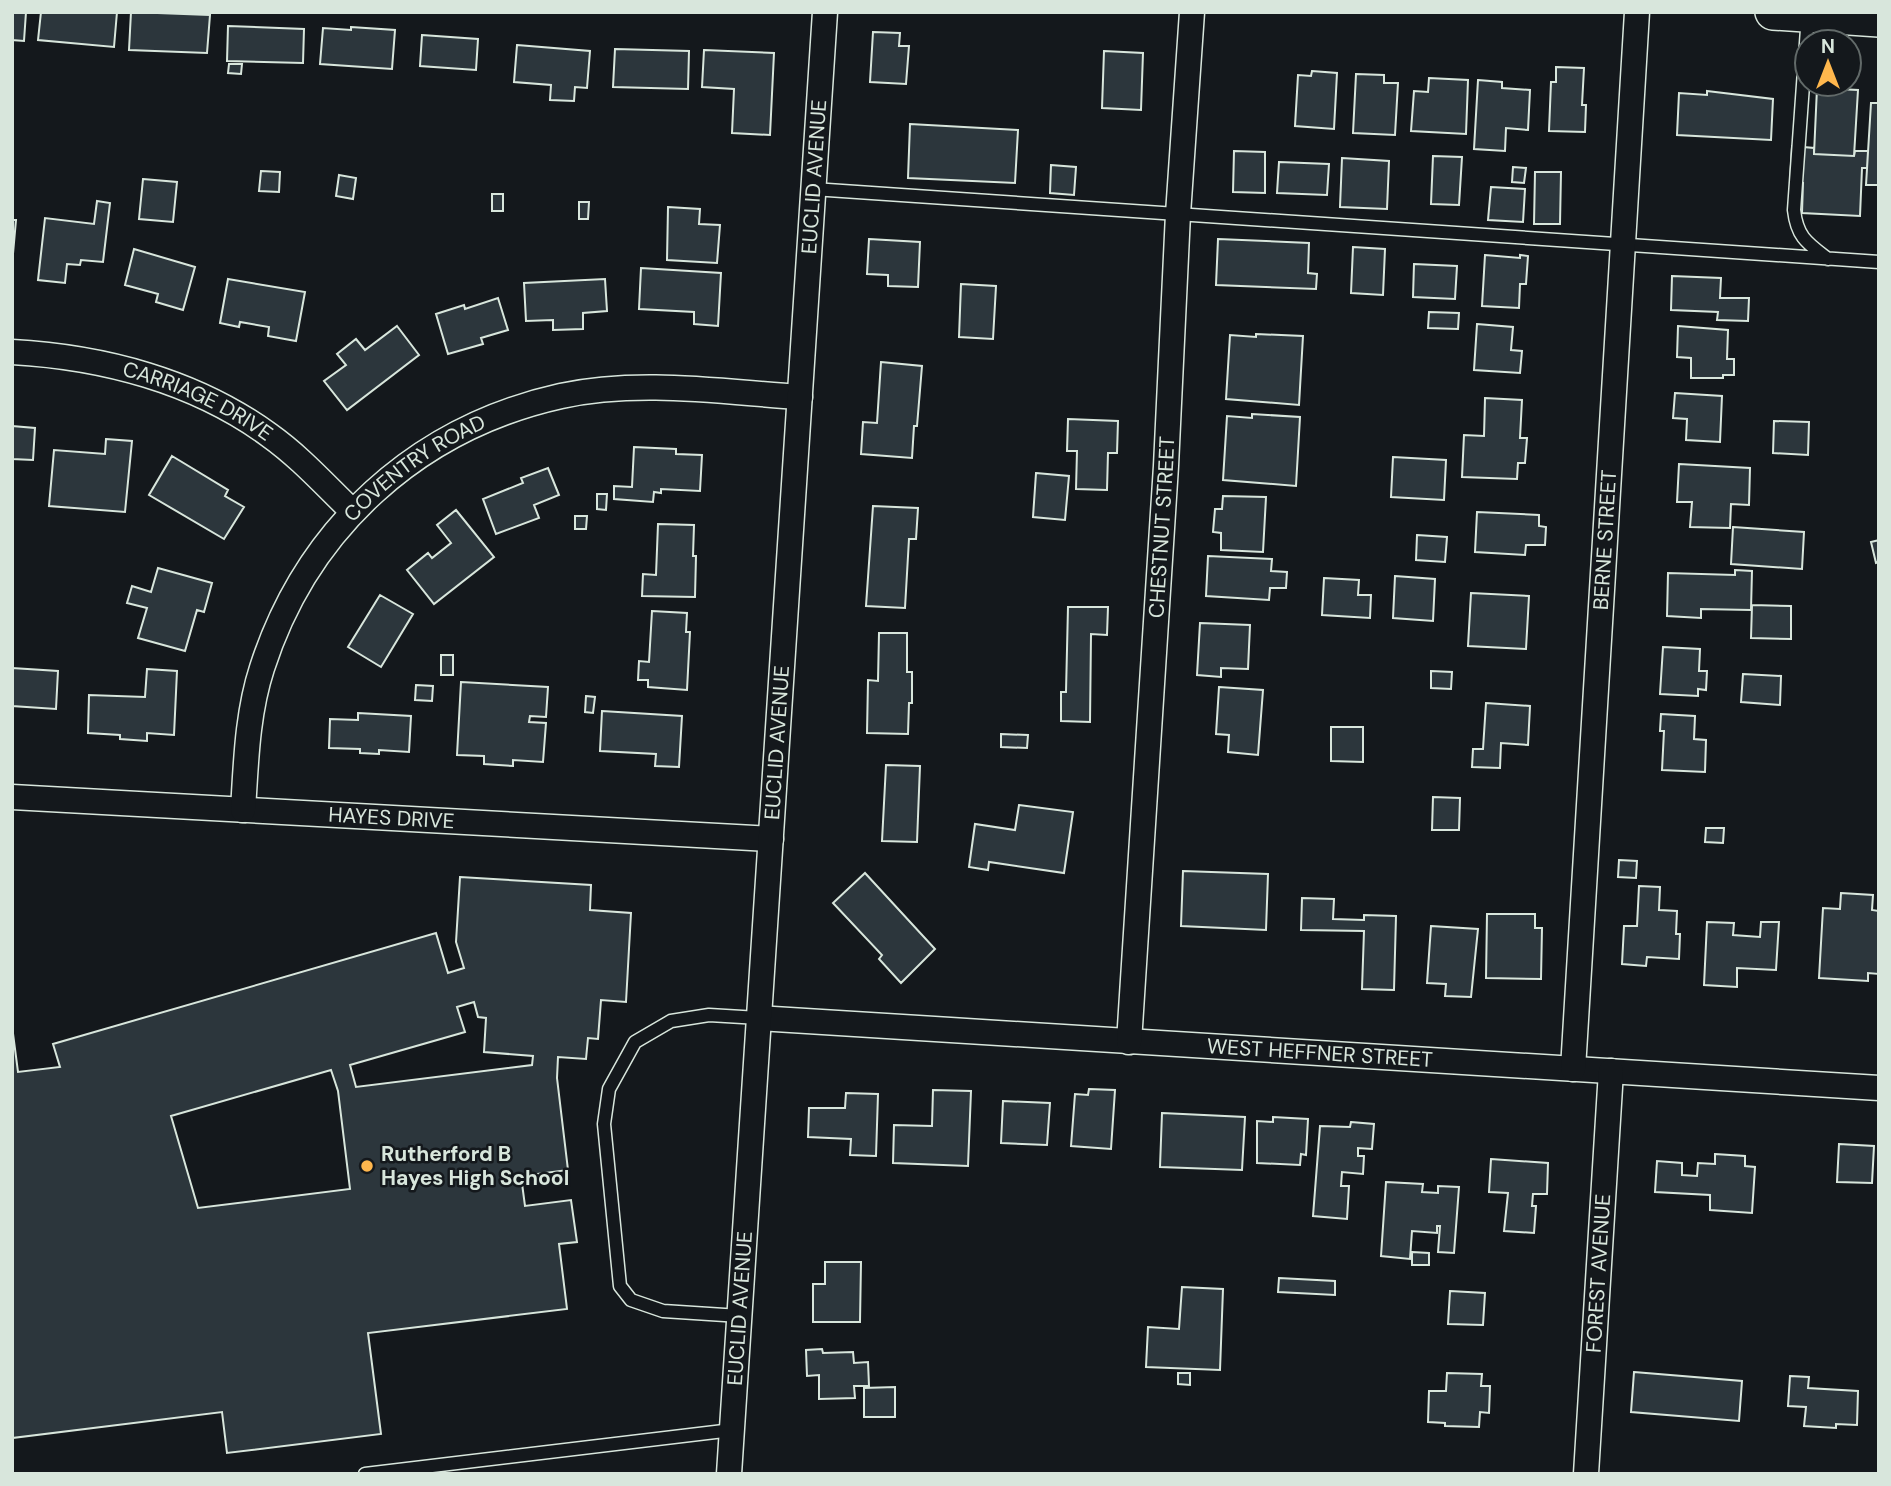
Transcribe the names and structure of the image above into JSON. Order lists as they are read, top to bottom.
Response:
{
  "streets": {
    "street": [
      "EUCLID AVENUE",
      "CARRIAGE DRIVE",
      "COVENTRY ROAD",
      "CHESTNUT STREET",
      "BERNE STREET",
      "HAYES DRIVE",
      "WEST HEFFNER STREET",
      "FOREST AVENUE"
    ]
  },
  "crossings": [
    ["EUCLID AVENUE", "COVENTRY ROAD"],
    ["EUCLID AVENUE", "HAYES DRIVE"],
    ["EUCLID AVENUE", "WEST HEFFNER STREET"],
    ["CARRIAGE DRIVE", "COVENTRY ROAD"],
    ["COVENTRY ROAD", "HAYES DRIVE"],
    ["CHESTNUT STREET", "WEST HEFFNER STREET"],
    ["BERNE STREET", "WEST HEFFNER STREET"],
    ["WEST HEFFNER STREET", "FOREST AVENUE"]
  ],
  "places": ["Rutherford B Hayes High School"],
  "north": "top"
}
